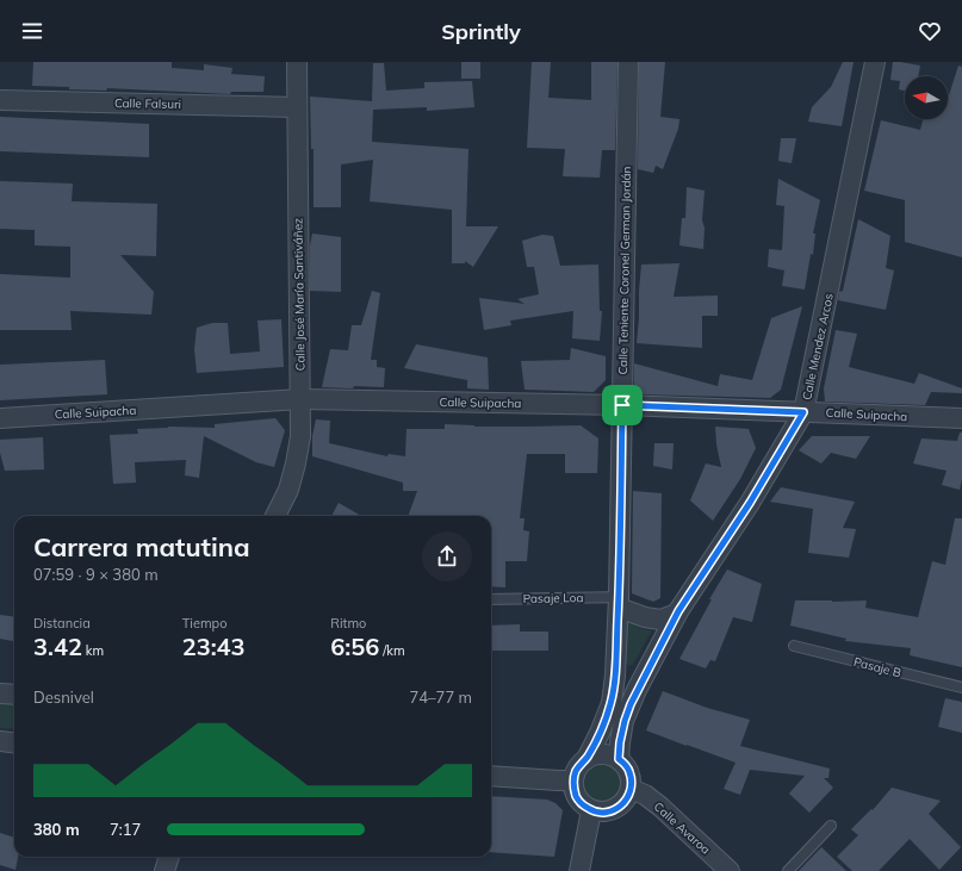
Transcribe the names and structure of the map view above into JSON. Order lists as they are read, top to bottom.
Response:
{
  "streets": {
    "street": [
      "Calle Falsuri",
      "Calle Teniente Coronel German Jordán",
      "Calle José María Santiváñez",
      "Calle Mendez Arcos",
      "Calle Suipacha",
      "Calle Avaroa"
    ],
    "lane": ["Pasaje Loa", "Pasaje B"]
  },
  "crossings": [
    ["Calle Falsuri", "Calle José María Santiváñez"],
    ["Calle Teniente Coronel German Jordán", "Calle Mendez Arcos"],
    ["Calle Teniente Coronel German Jordán", "Calle Suipacha"],
    ["Calle Teniente Coronel German Jordán", "Pasaje Loa"],
    ["Calle Teniente Coronel German Jordán", "Calle Avaroa"],
    ["Calle José María Santiváñez", "Calle Suipacha"],
    ["Calle Mendez Arcos", "Calle Suipacha"],
    ["Calle Mendez Arcos", "Calle Avaroa"]
  ],
  "north": "left",
  "page": {
    "header": "Sprintly",
    "heading": ["Carrera matutina", "07:59 · 9 × 380 m"],
    "stats": [
      ["Distancia", "3.42 km"],
      ["Tiempo", "23:43"],
      ["Ritmo", "6:56 /km"]
    ],
    "chart": ["Desnivel", "74–77 m"],
    "list": [
      {
        "name": "380 m",
        "note": "7:17"
      }
    ]
  }
}
